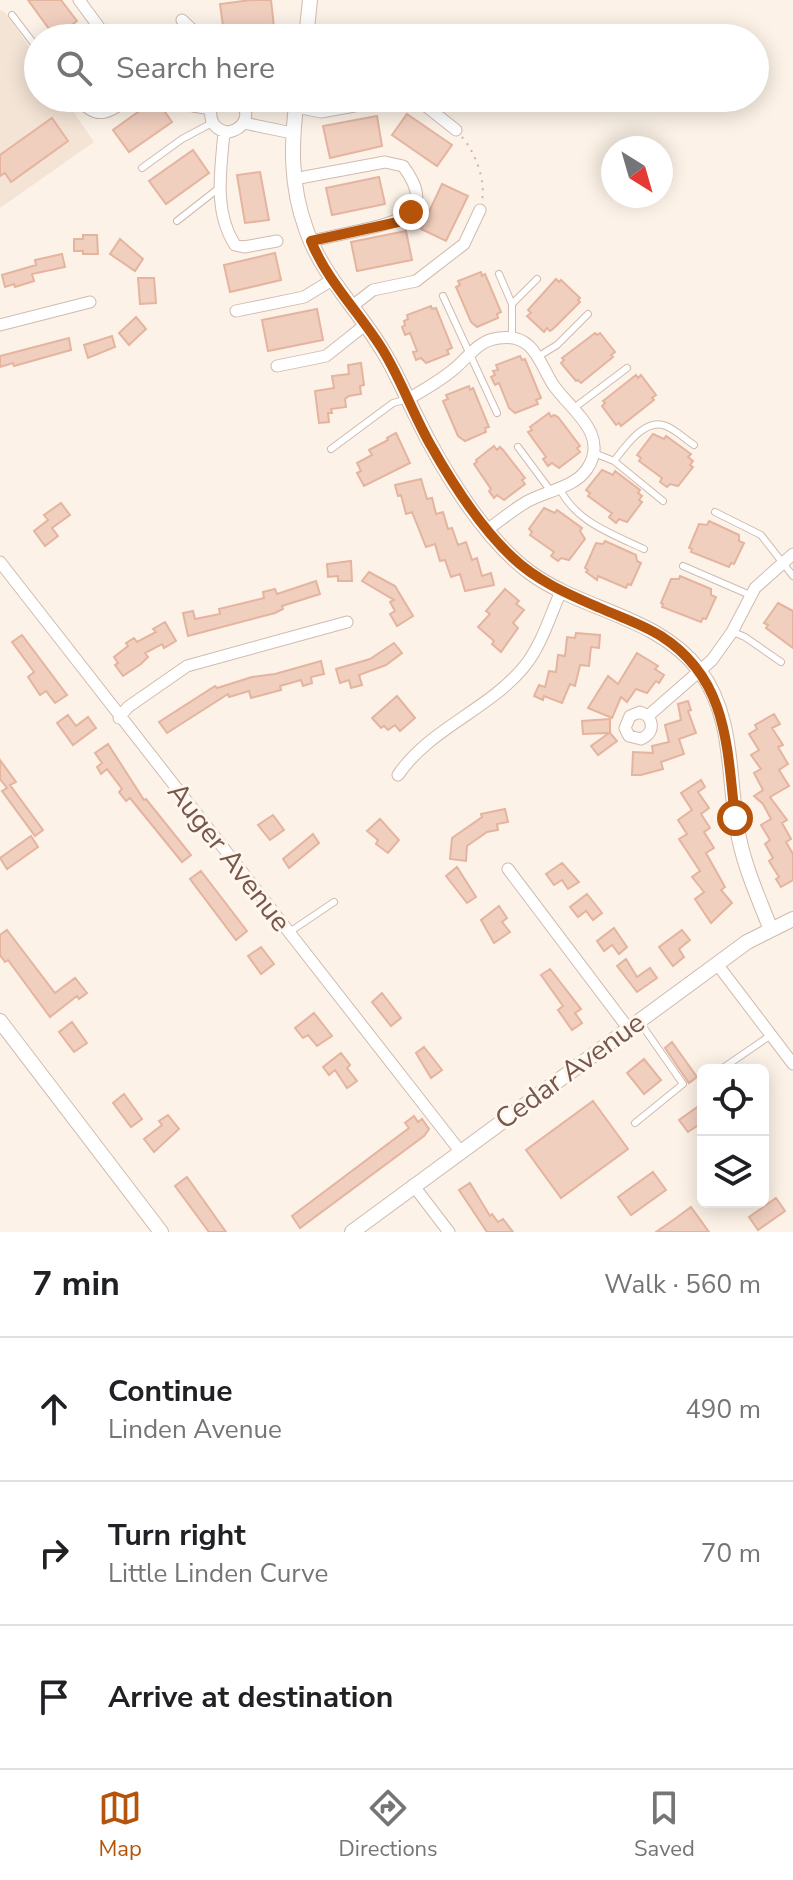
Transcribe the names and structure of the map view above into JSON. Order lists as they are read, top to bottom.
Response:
{
  "streets": {
    "street": ["Auger Avenue", "Cedar Avenue"]
  },
  "crossings": [
    ["Auger Avenue", "Cedar Avenue"]
  ],
  "north": "bottom right",
  "page": {
    "search": "Search here",
    "heading": ["7 min", "Walk · 560 m"],
    "list": [
      ["Continue", "Linden Avenue", "490 m"],
      ["Turn right", "Little Linden Curve", "70 m"],
      "Arrive at destination"
    ],
    "nav": ["Map", "Directions", "Saved"]
  }
}
